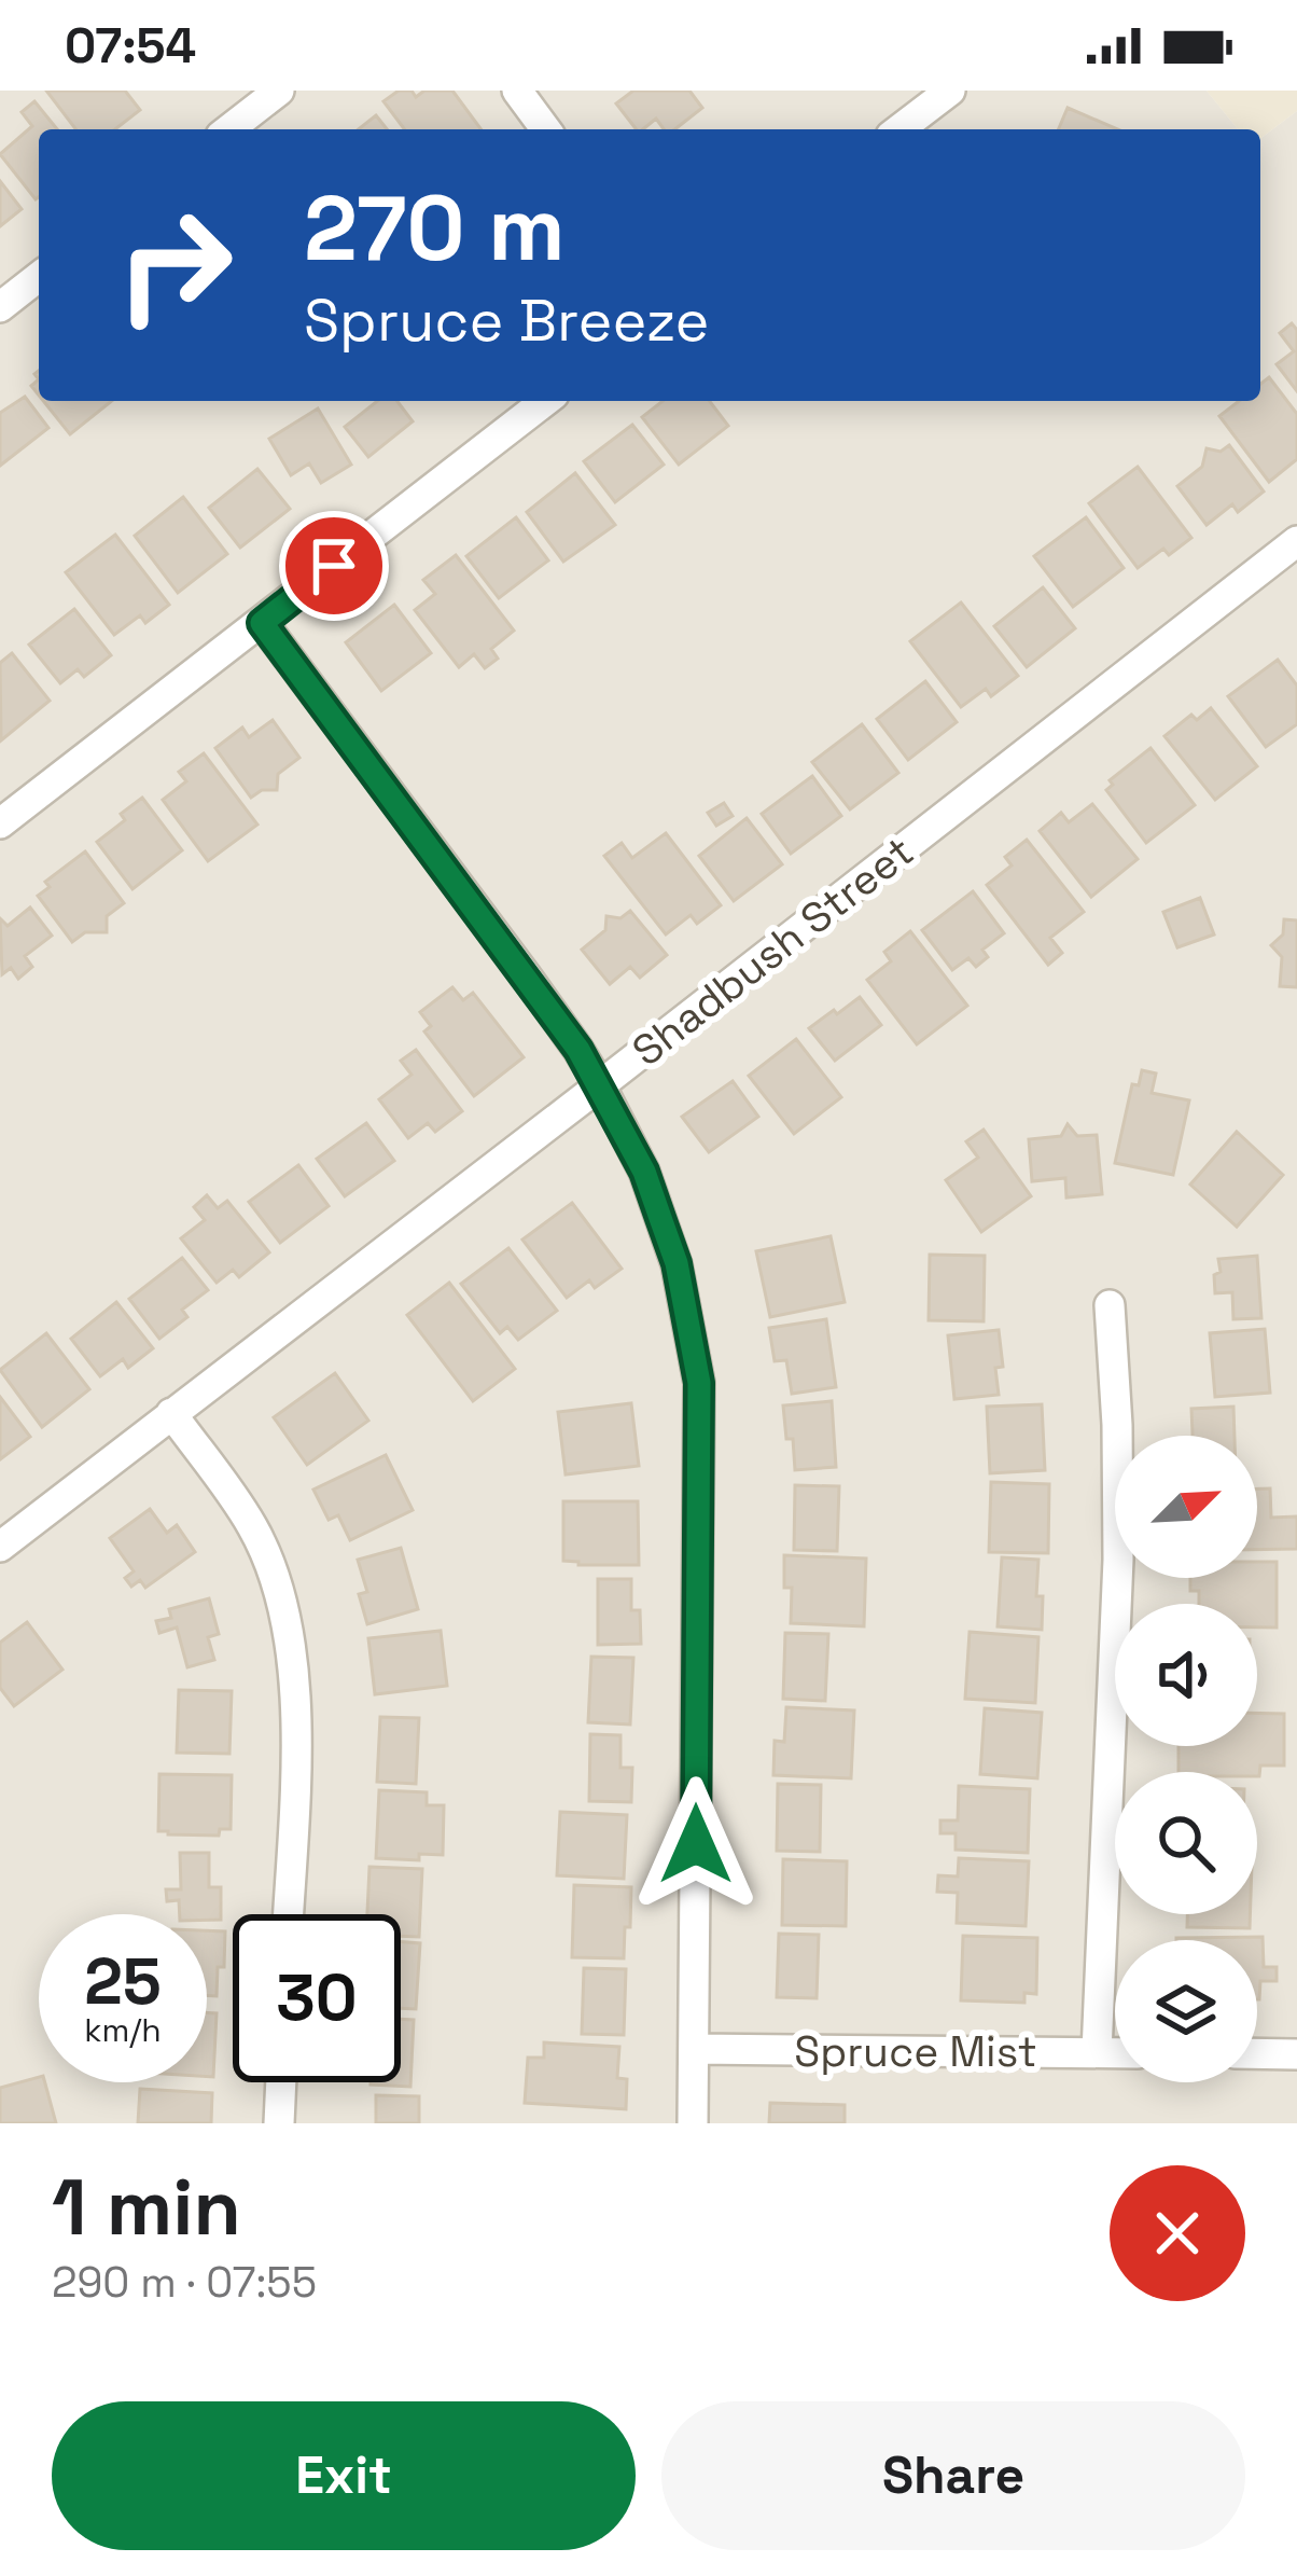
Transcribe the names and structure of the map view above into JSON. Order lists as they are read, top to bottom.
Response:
{
  "streets": {
    "street": ["Shadbush Street", "Spruce Mist"]
  },
  "north": "top right",
  "page": {
    "status": "07:54",
    "turn": ["270 m", "Spruce Breeze"],
    "speed": "25 km/h",
    "limit": "30",
    "heading": ["1 min", "290 m · 07:55"],
    "buttons": ["Exit", "Share"]
  }
}
